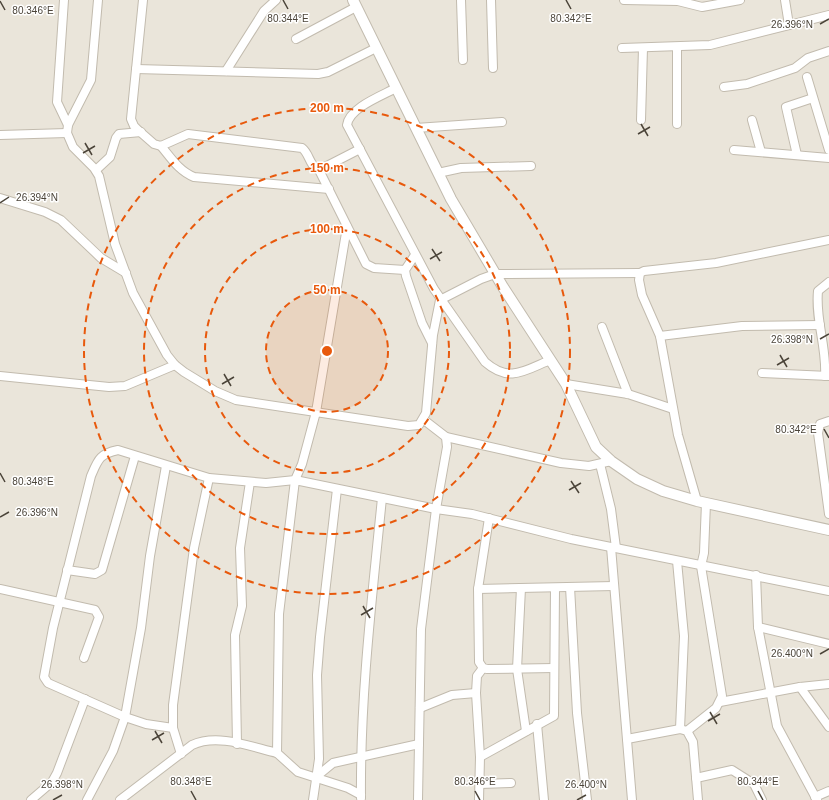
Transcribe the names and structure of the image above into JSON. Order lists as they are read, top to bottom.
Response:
{
  "coordinates": [
    "80.346°E",
    "80.344°E",
    "80.342°E",
    "26.396°N",
    "26.394°N",
    "26.398°N",
    "80.348°E",
    "26.400°N"
  ],
  "rings": [
    "200 m",
    "150 m",
    "100 m",
    "50 m"
  ]
}
